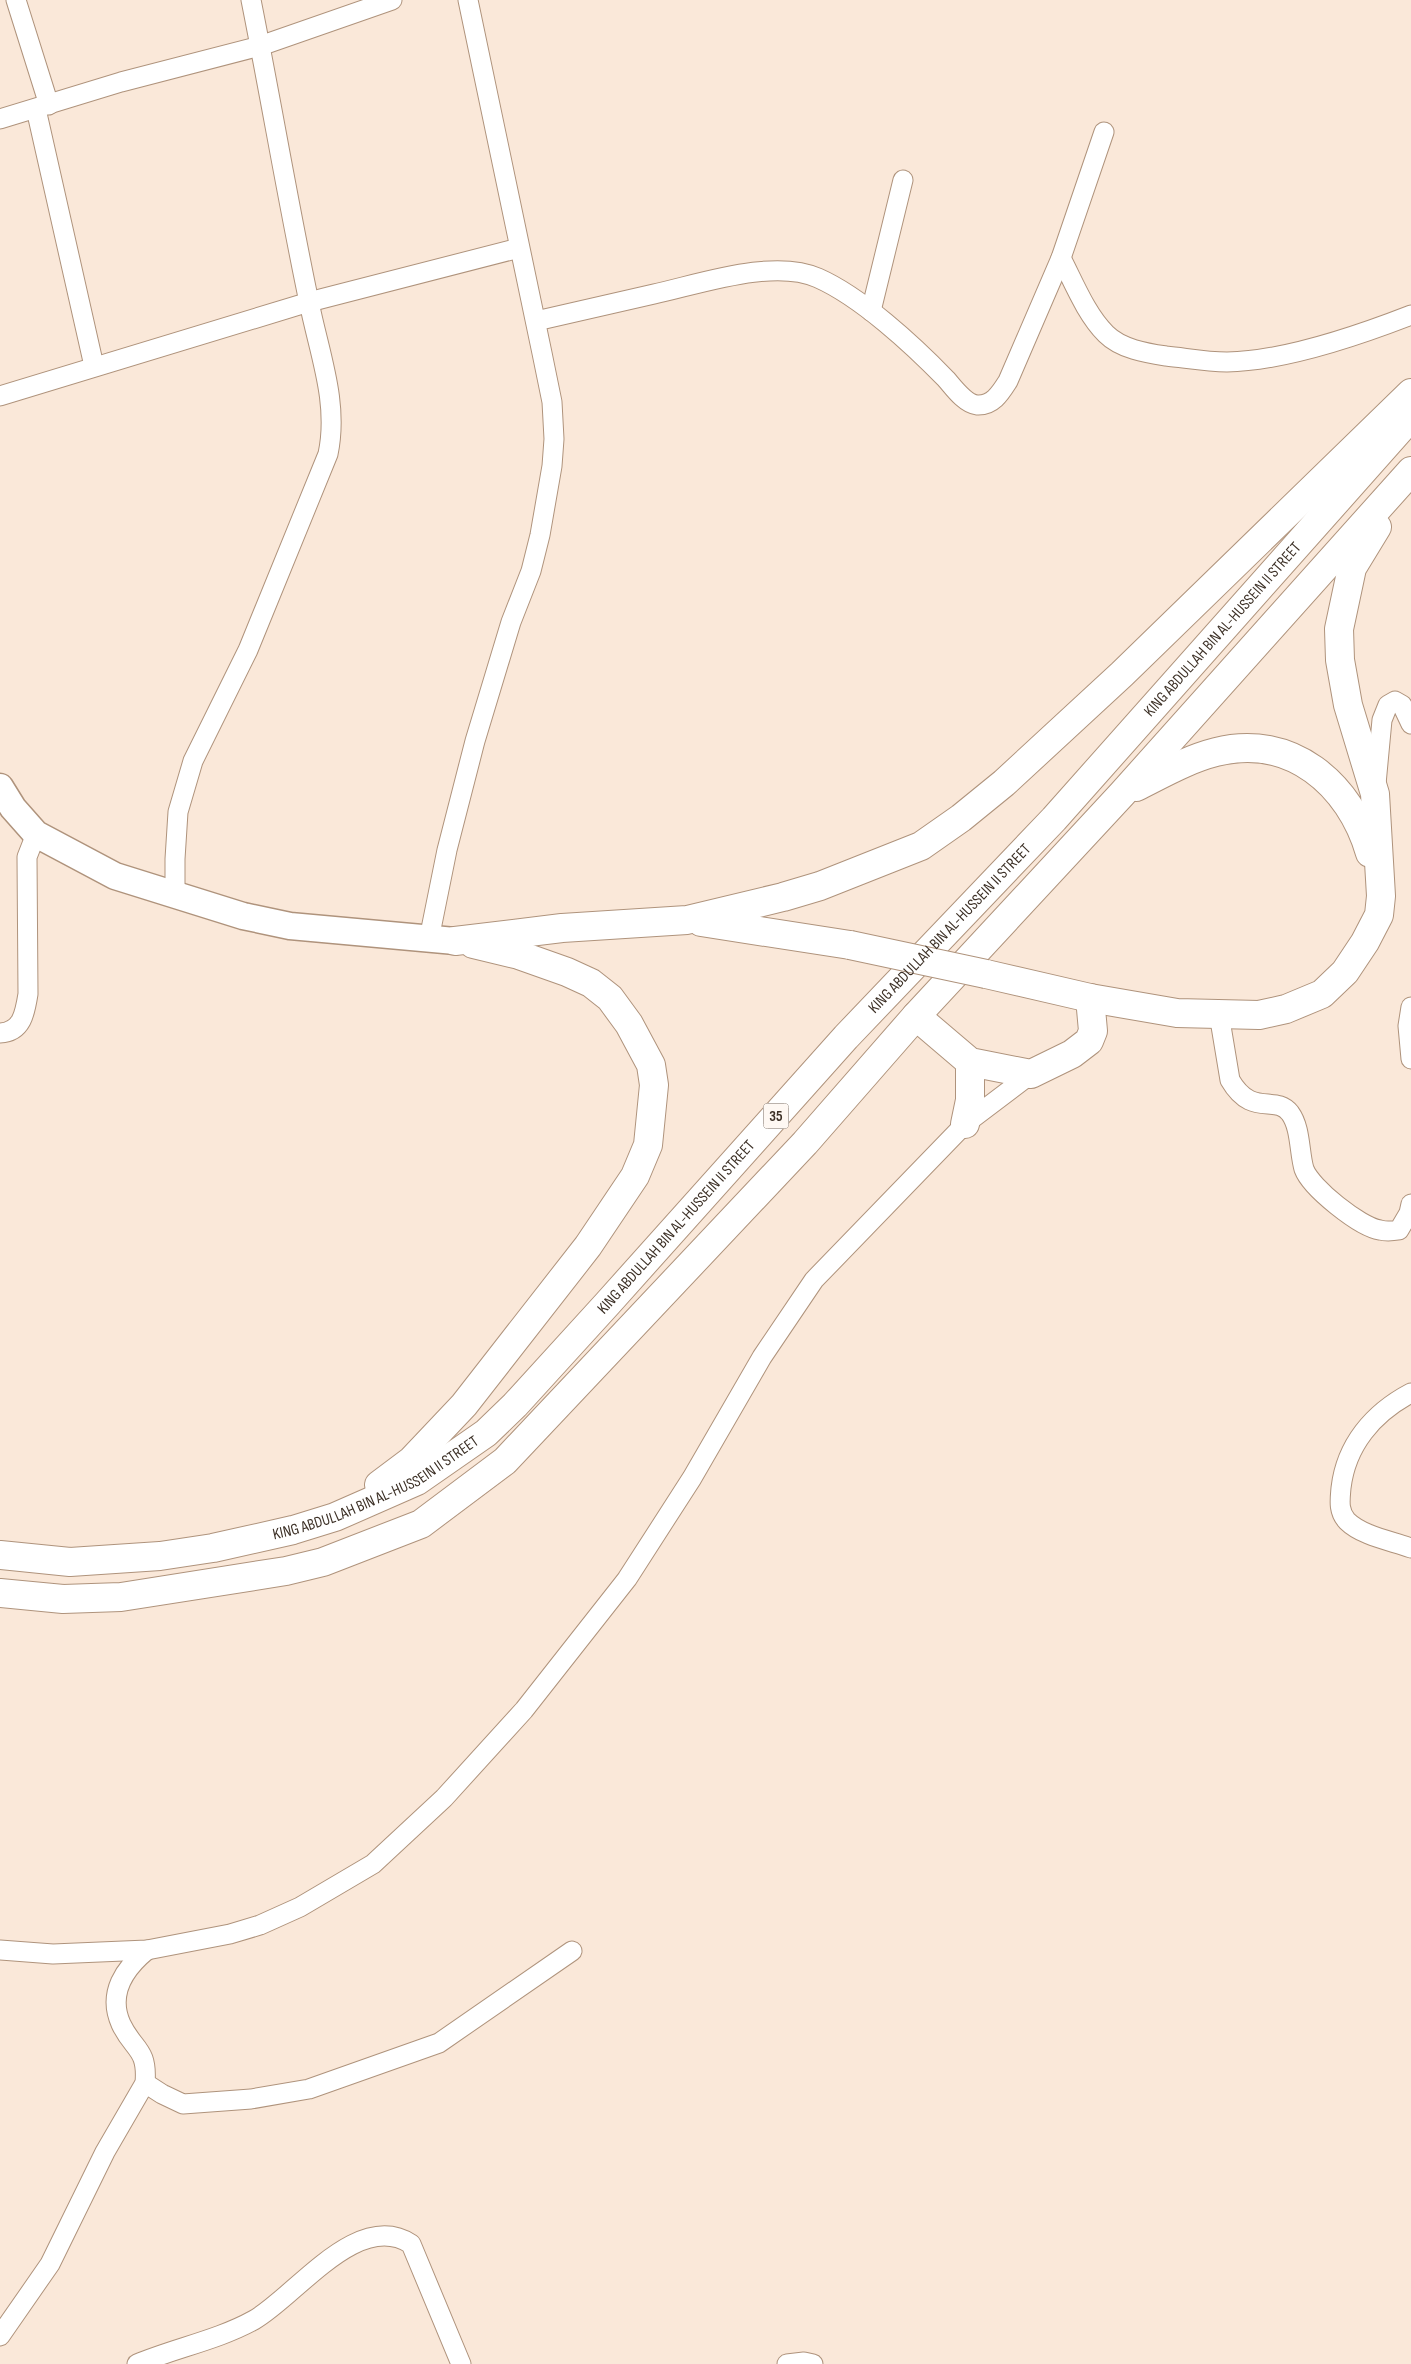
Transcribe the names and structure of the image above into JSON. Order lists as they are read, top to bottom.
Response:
{
  "streets": {
    "highway": ["KING ABDULLAH BIN AL-HUSSEIN II STREET", "35"]
  }
}
